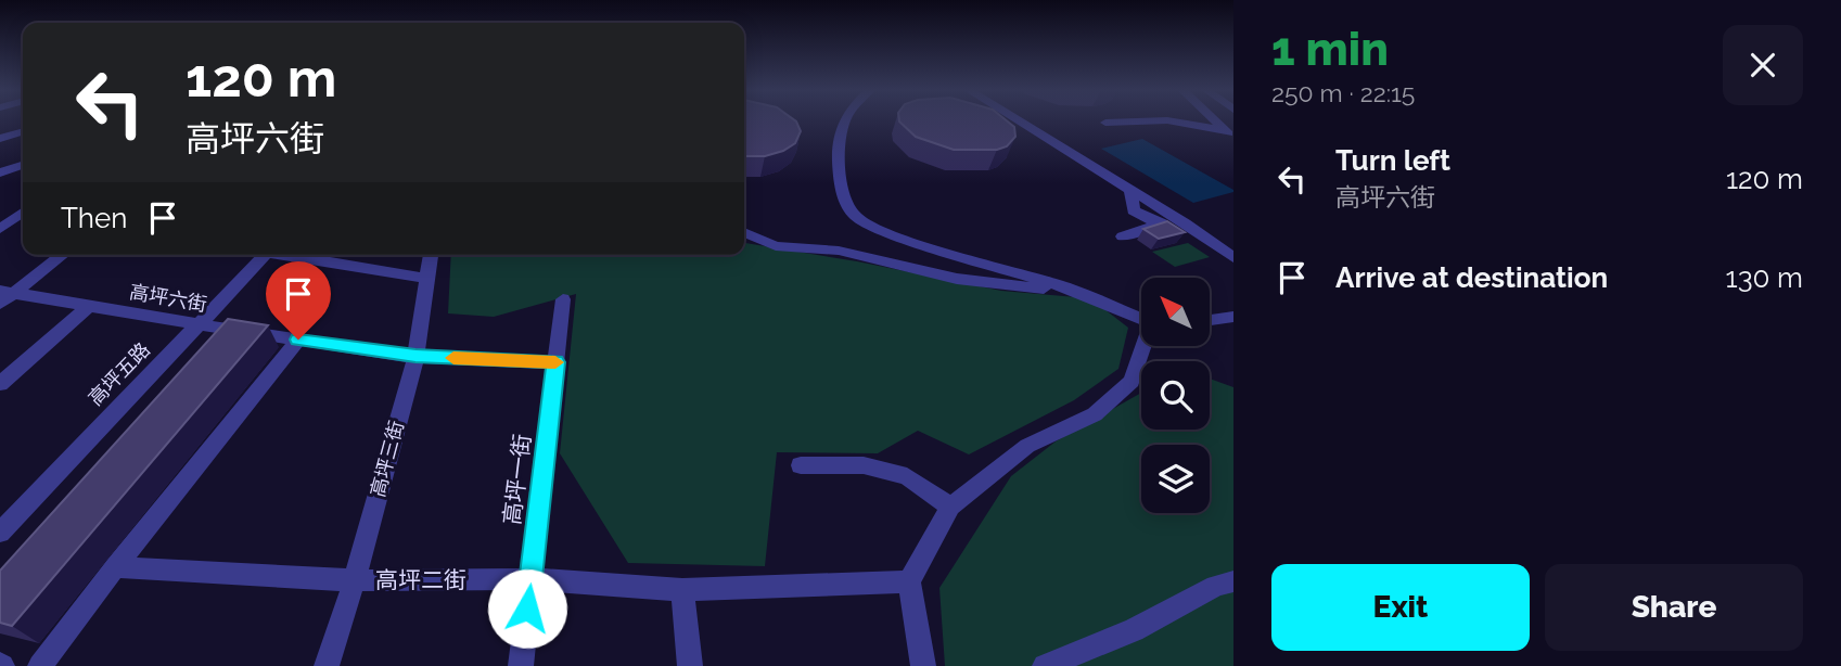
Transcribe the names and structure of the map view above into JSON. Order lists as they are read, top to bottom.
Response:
{
  "streets": {
    "street": [
      "高坪六街",
      "高坪五路",
      "高坪三街",
      "高坪一街",
      "高坪二街"
    ]
  },
  "crossings": [
    ["高坪六街", "高坪五路"],
    ["高坪六街", "高坪三街"],
    ["高坪六街", "高坪一街"],
    ["高坪三街", "高坪二街"],
    ["高坪一街", "高坪二街"]
  ],
  "north": "top left",
  "page": {
    "heading": ["1 min", "250 m · 22:15"],
    "turn": ["120 m", "高坪六街"],
    "list": [
      {
        "name": "Turn left",
        "note": "高坪六街",
        "value": "120 m"
      },
      {
        "name": "Arrive at destination",
        "value": "130 m"
      }
    ],
    "then": "Then",
    "buttons": ["Exit", "Share"]
  }
}
